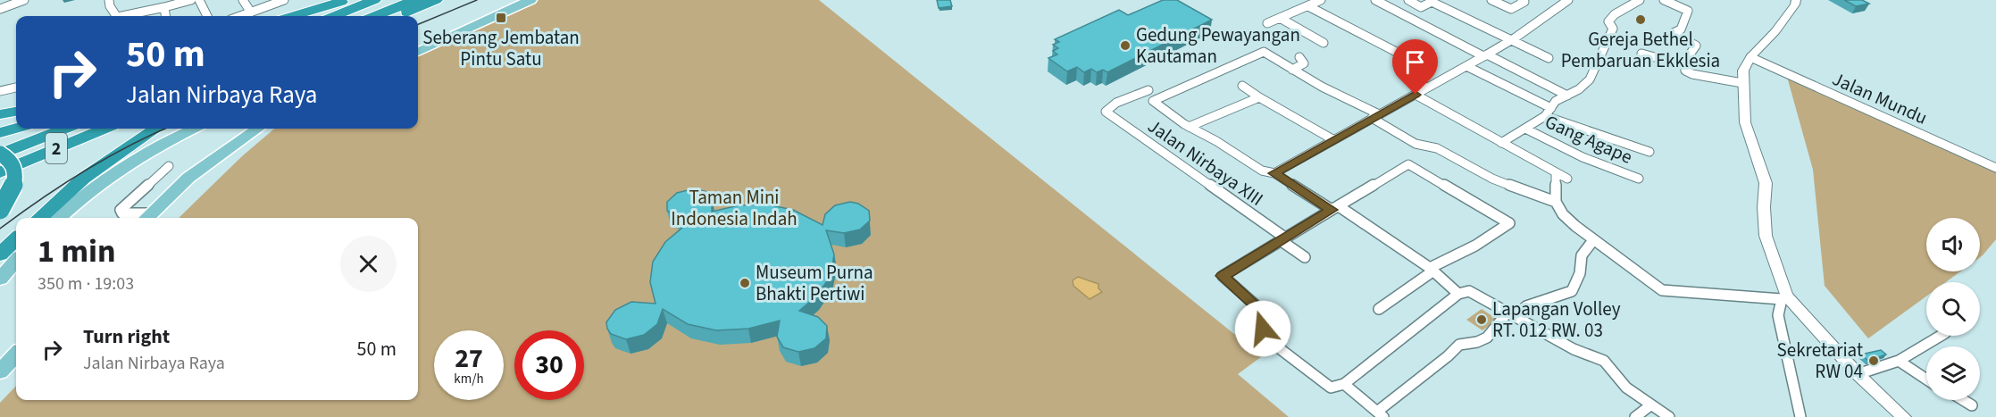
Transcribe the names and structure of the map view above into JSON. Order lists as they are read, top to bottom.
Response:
{
  "streets": {
    "highway": ["2"],
    "street": ["Jalan Mundu", "Gang Agape", "Jalan Nirbaya XIII"]
  },
  "parks": ["Taman Mini Indonesia Indah"],
  "places": {
    "transit": ["Seberang Jembatan Pintu Satu"],
    "other": [
      "Gereja Bethel Pembaruan Ekklesia",
      "Gedung Pewayangan Kautaman",
      "Museum Purna Bhakti Pertiwi",
      "Lapangan Volley RT. 012 RW. 03",
      "Sekretariat RW 04"
    ]
  },
  "page": {
    "turn": ["50 m", "Jalan Nirbaya Raya"],
    "heading": ["1 min", "350 m · 19:03"],
    "list": [
      {
        "name": "Turn right",
        "note": "Jalan Nirbaya Raya",
        "value": "50 m"
      }
    ],
    "speed": "27 km/h",
    "limit": "30"
  }
}
